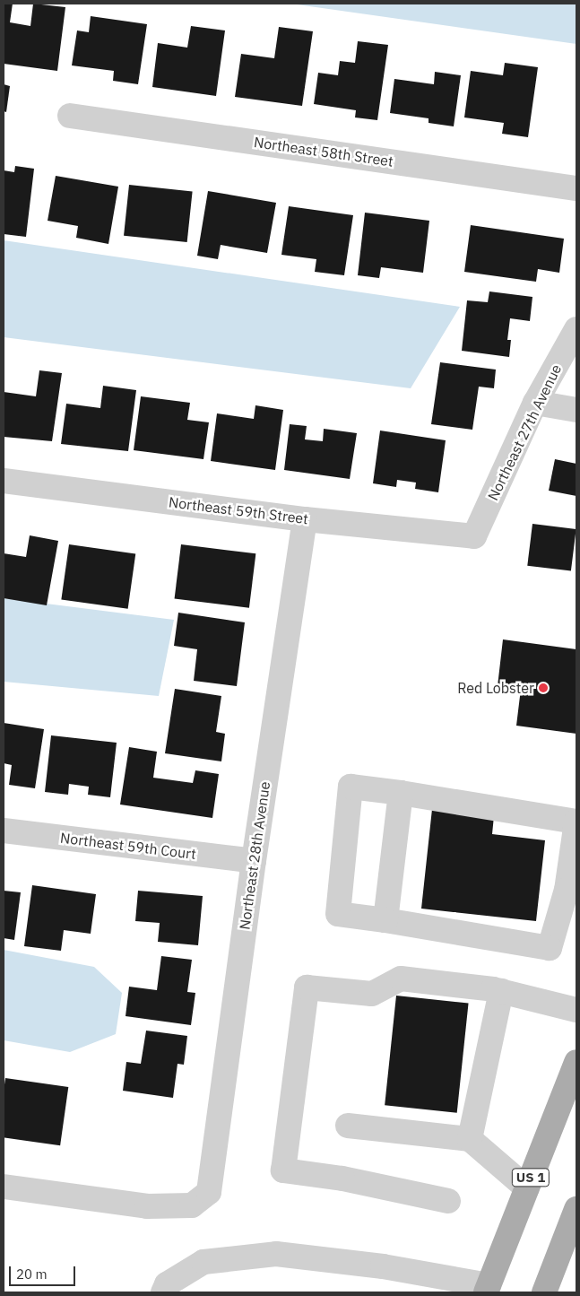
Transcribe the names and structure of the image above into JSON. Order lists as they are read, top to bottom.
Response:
{
  "streets": {
    "main road": ["US 1"],
    "street": [
      "Northeast 58th Street",
      "Northeast 27th Avenue",
      "Northeast 59th Street",
      "Northeast 59th Court",
      "Northeast 28th Avenue"
    ]
  },
  "crossings": [
    ["Northeast 27th Avenue", "Northeast 59th Street"],
    ["Northeast 59th Street", "Northeast 28th Avenue"],
    ["Northeast 59th Court", "Northeast 28th Avenue"]
  ],
  "places": ["Red Lobster"],
  "scale_bar": "20 m"
}
